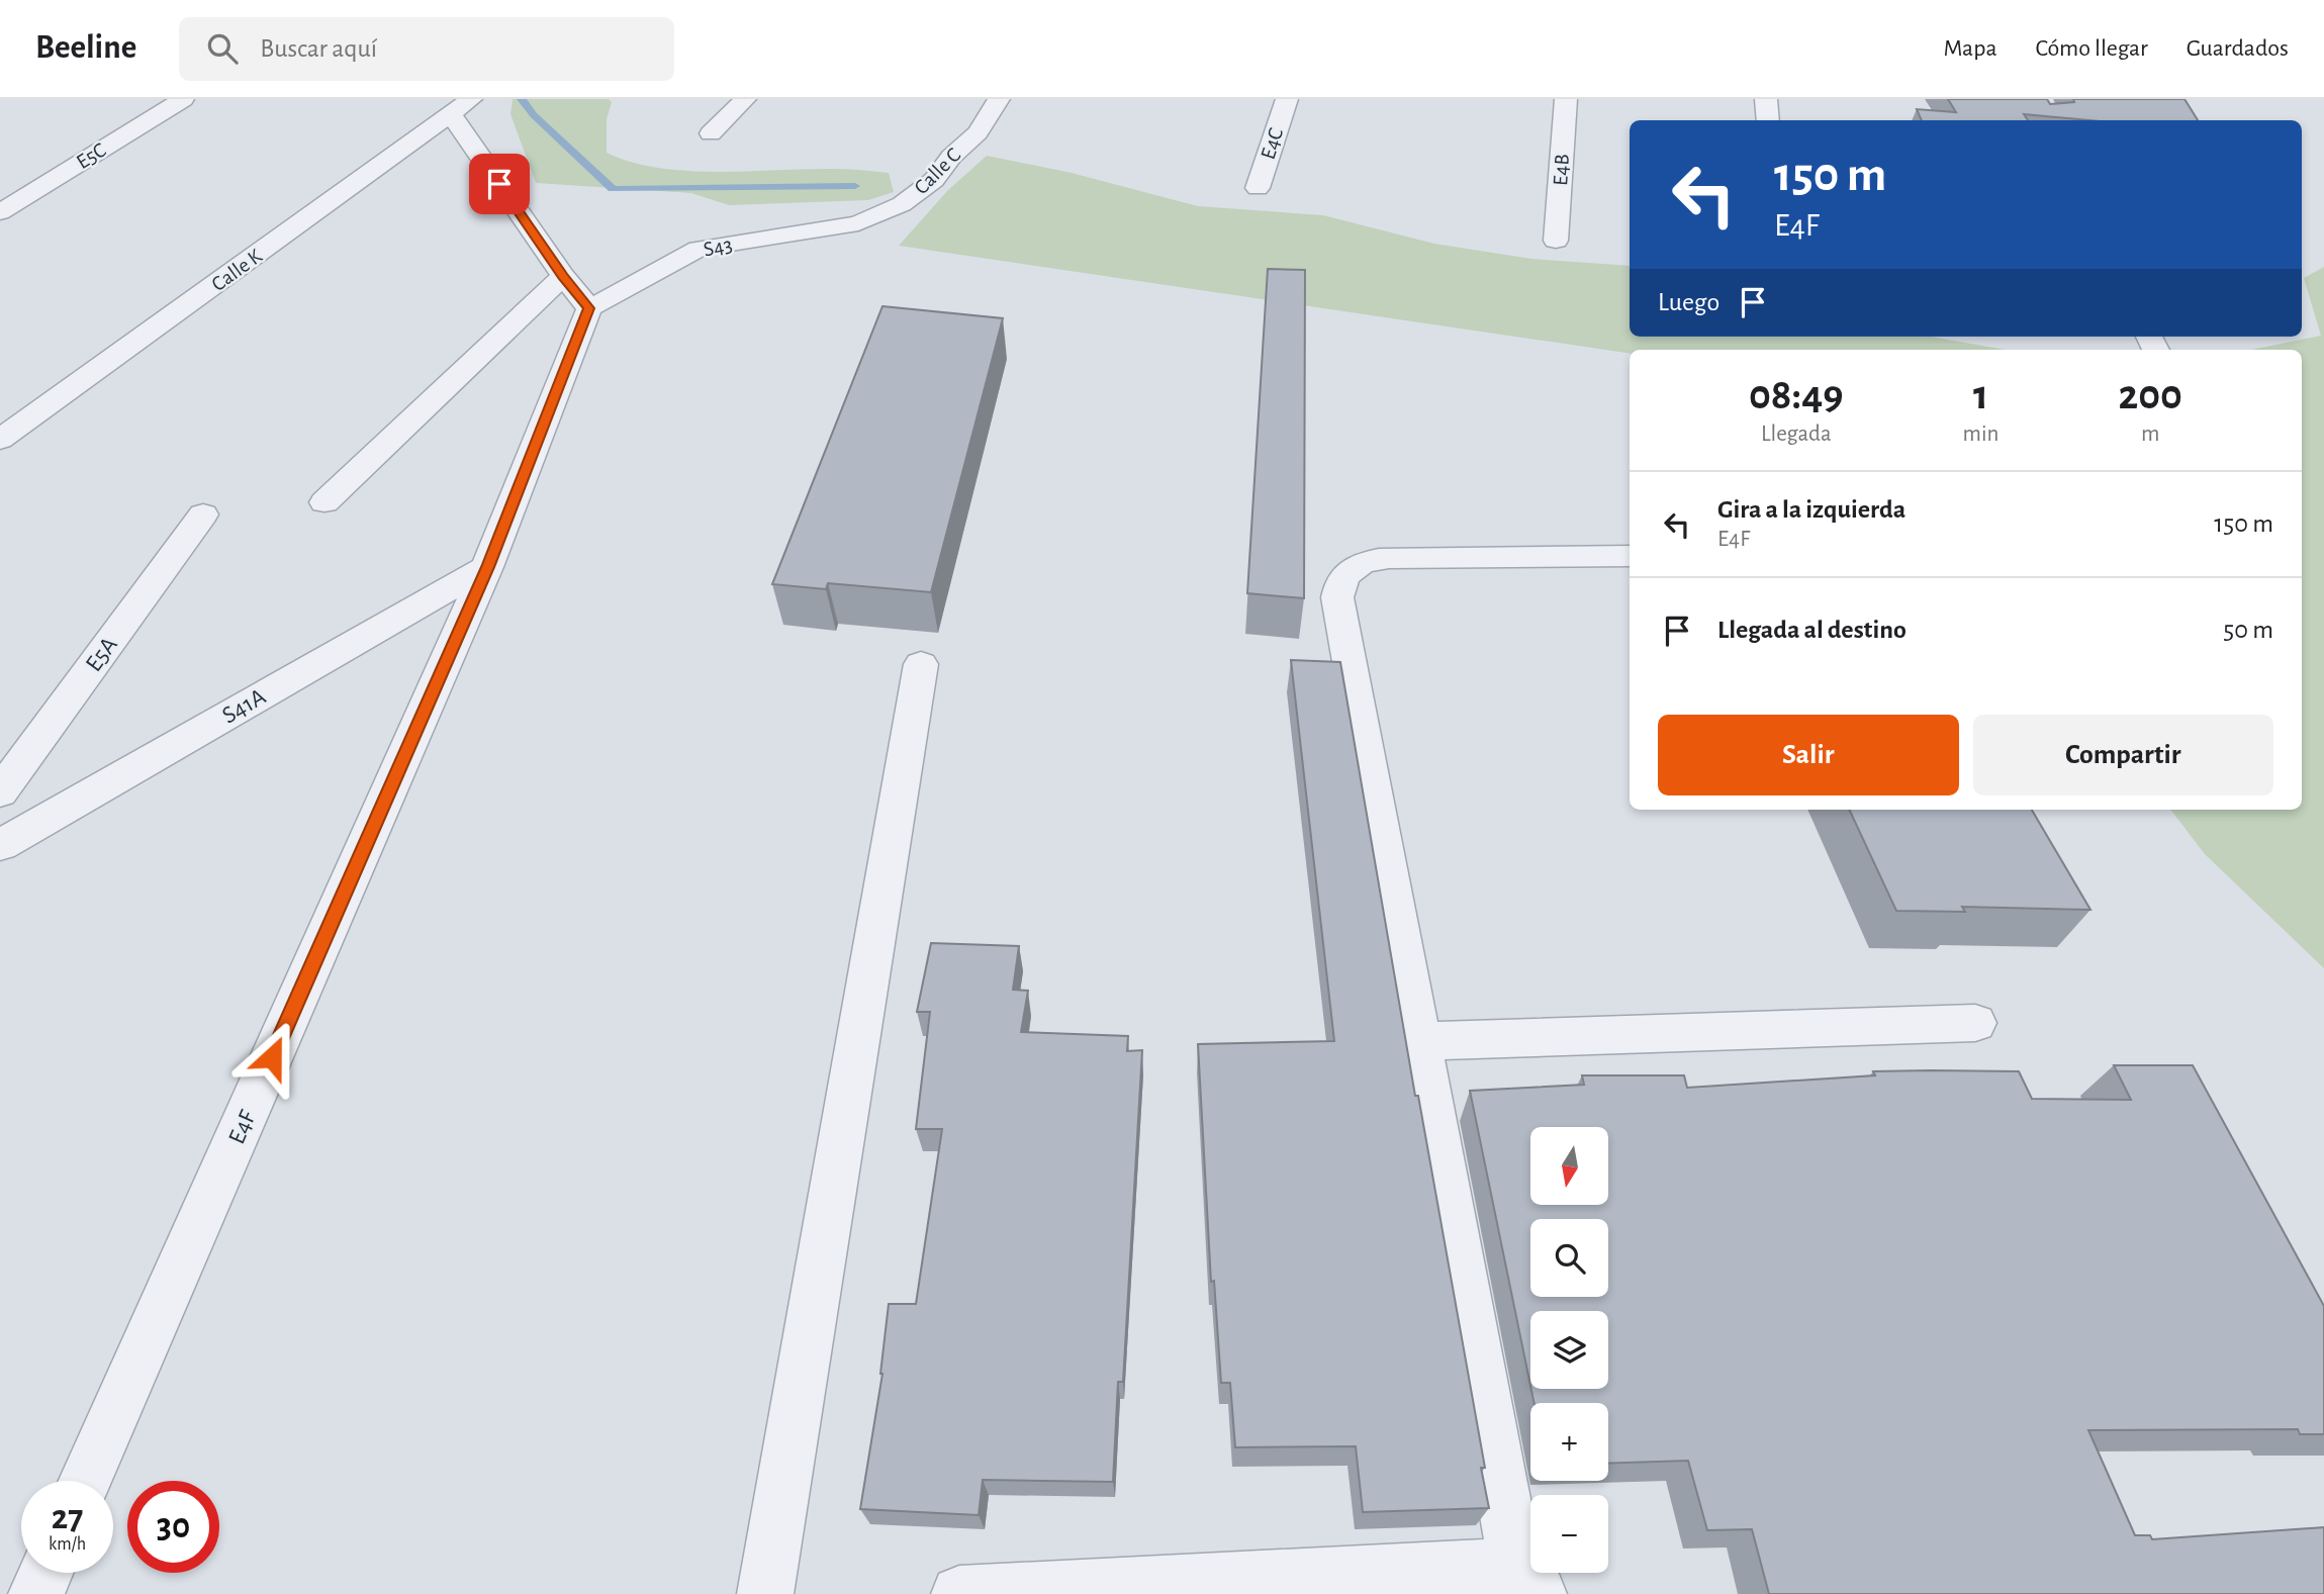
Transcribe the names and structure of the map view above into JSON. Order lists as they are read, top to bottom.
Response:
{
  "streets": {
    "street": [
      "E4C",
      "E5C",
      "E4B",
      "Calle C",
      "S43",
      "Calle K",
      "E5A",
      "S41A",
      "E4F"
    ]
  },
  "crossings": [
    ["Calle C", "S43"],
    ["S43", "E4F"],
    ["S41A", "E4F"]
  ],
  "north": "bottom",
  "page": {
    "header": "Beeline",
    "search": "Buscar aquí",
    "nav": ["Mapa", "Cómo llegar", "Guardados"],
    "turn": ["150 m", "E4F"],
    "then": "Luego",
    "eta": [
      "08:49",
      "Llegada",
      "1",
      "min",
      "200",
      "m"
    ],
    "list": [
      {
        "name": "Gira a la izquierda",
        "note": "E4F",
        "value": "150 m"
      },
      {
        "name": "Llegada al destino",
        "value": "50 m"
      }
    ],
    "buttons": ["Salir", "Compartir"],
    "map_buttons": ["+", "−"],
    "speed": "27 km/h",
    "limit": "30"
  }
}
